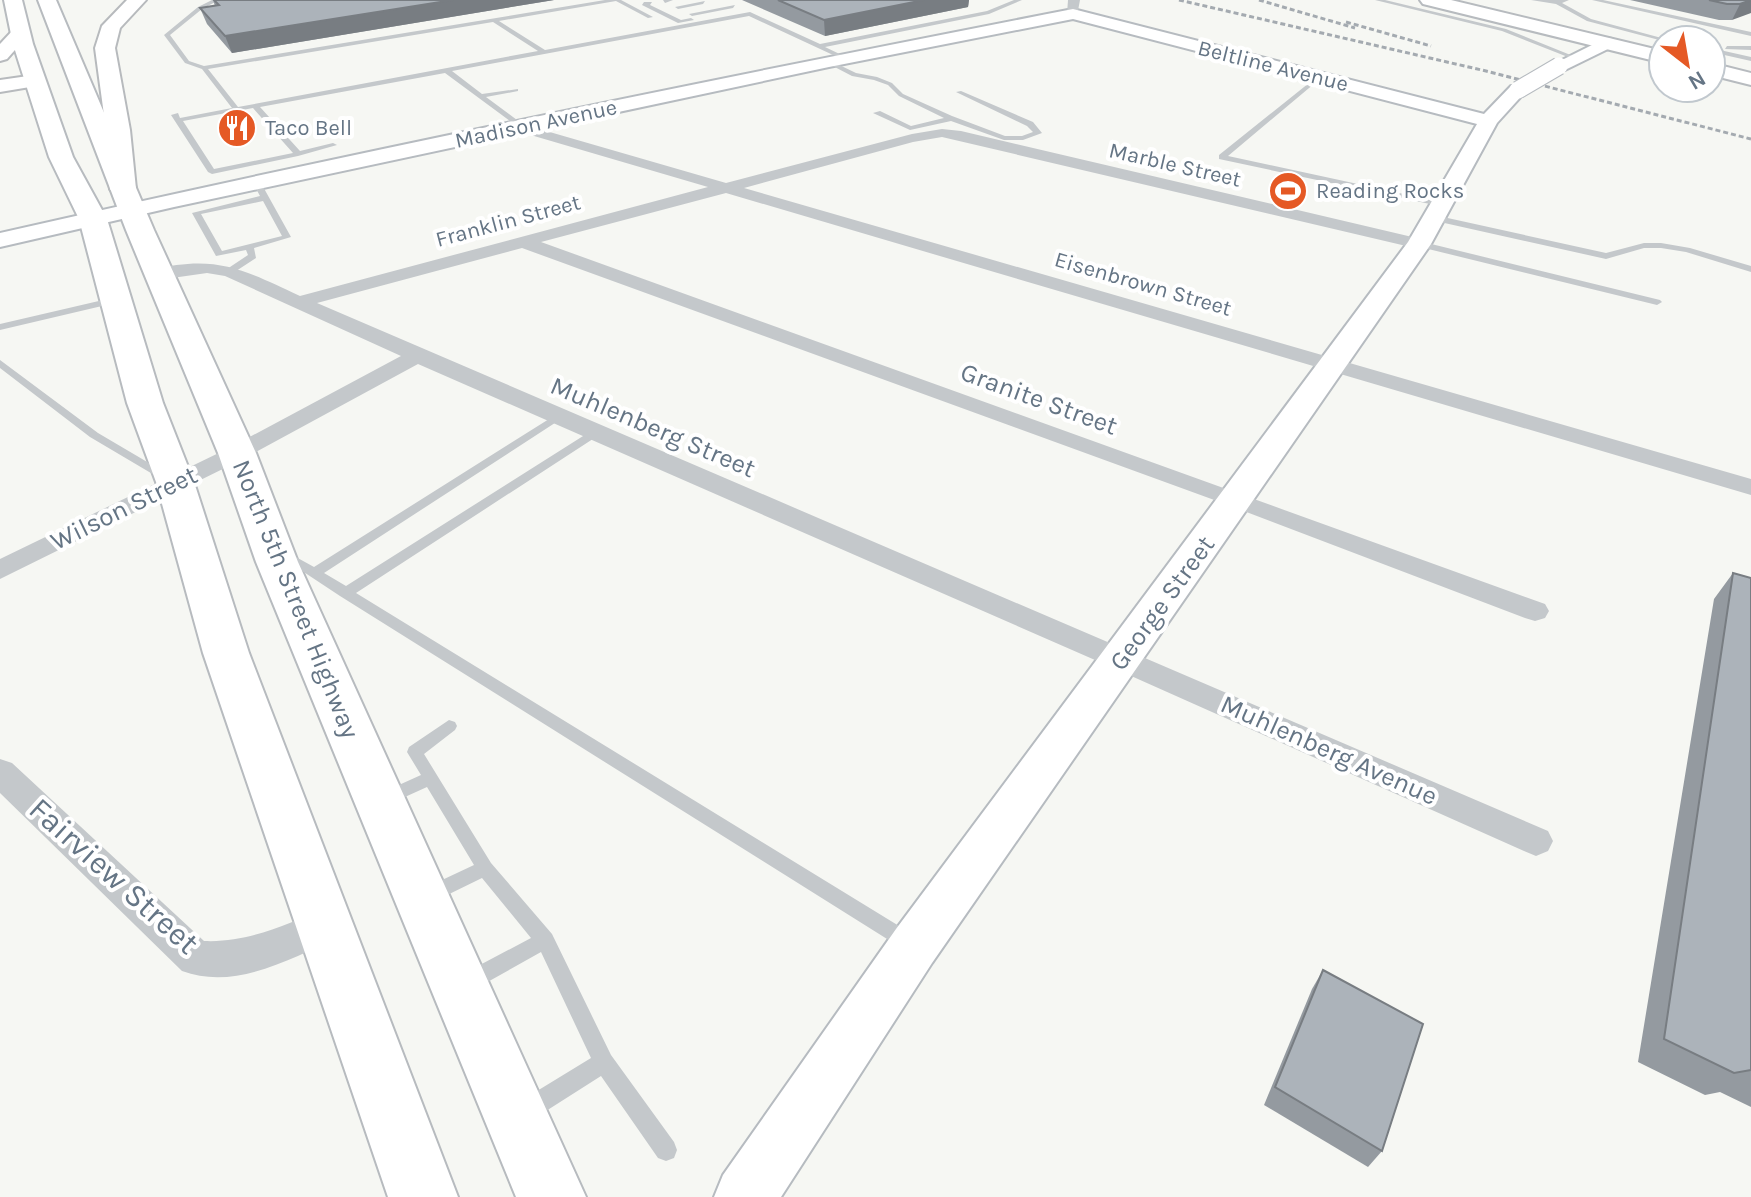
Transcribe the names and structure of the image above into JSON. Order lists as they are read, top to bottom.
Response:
{
  "streets": {
    "main road": ["North 5th Street Highway"],
    "street": [
      "Beltline Avenue",
      "Madison Avenue",
      "Marble Street",
      "Franklin Street",
      "Eisenbrown Street",
      "Granite Street",
      "Muhlenberg Street",
      "Wilson Street",
      "George Street",
      "Muhlenberg Avenue",
      "Fairview Street"
    ]
  },
  "crossings": [
    ["Beltline Avenue", "Madison Avenue"],
    ["Beltline Avenue", "George Street"],
    ["Madison Avenue", "Eisenbrown Street"],
    ["Madison Avenue", "North 5th Street Highway"],
    ["Marble Street", "Franklin Street"],
    ["Marble Street", "Eisenbrown Street"],
    ["Marble Street", "George Street"],
    ["Franklin Street", "Eisenbrown Street"],
    ["Franklin Street", "Granite Street"],
    ["Franklin Street", "Muhlenberg Street"],
    ["Eisenbrown Street", "George Street"],
    ["Granite Street", "George Street"],
    ["Muhlenberg Street", "Wilson Street"],
    ["Muhlenberg Street", "North 5th Street Highway"],
    ["Muhlenberg Street", "George Street"],
    ["Muhlenberg Street", "Muhlenberg Avenue"],
    ["Wilson Street", "North 5th Street Highway"],
    ["George Street", "Muhlenberg Avenue"]
  ],
  "places": {
    "restaurant": ["Taco Bell"],
    "sports": ["Reading Rocks"]
  },
  "north": "bottom right"
}
